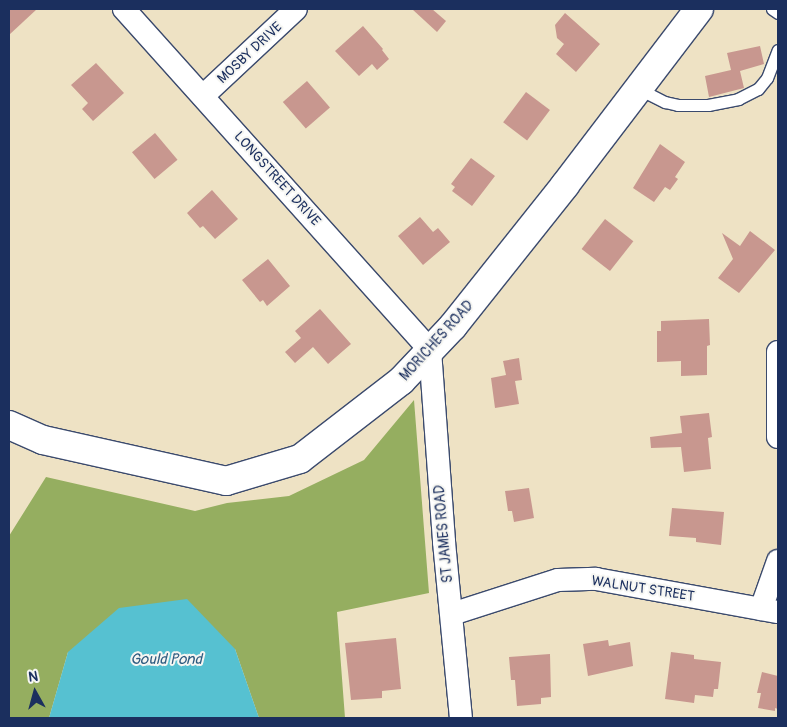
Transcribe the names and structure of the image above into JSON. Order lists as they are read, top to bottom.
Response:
{
  "streets": {
    "street": [
      "MOSBY DRIVE",
      "LONGSTREET DRIVE",
      "MORICHES ROAD",
      "ST JAMES ROAD",
      "WALNUT STREET"
    ]
  },
  "crossings": [
    ["MOSBY DRIVE", "LONGSTREET DRIVE"],
    ["LONGSTREET DRIVE", "MORICHES ROAD"],
    ["LONGSTREET DRIVE", "ST JAMES ROAD"],
    ["MORICHES ROAD", "ST JAMES ROAD"],
    ["ST JAMES ROAD", "WALNUT STREET"]
  ],
  "water": ["Gould Pond"],
  "north": "top"
}
